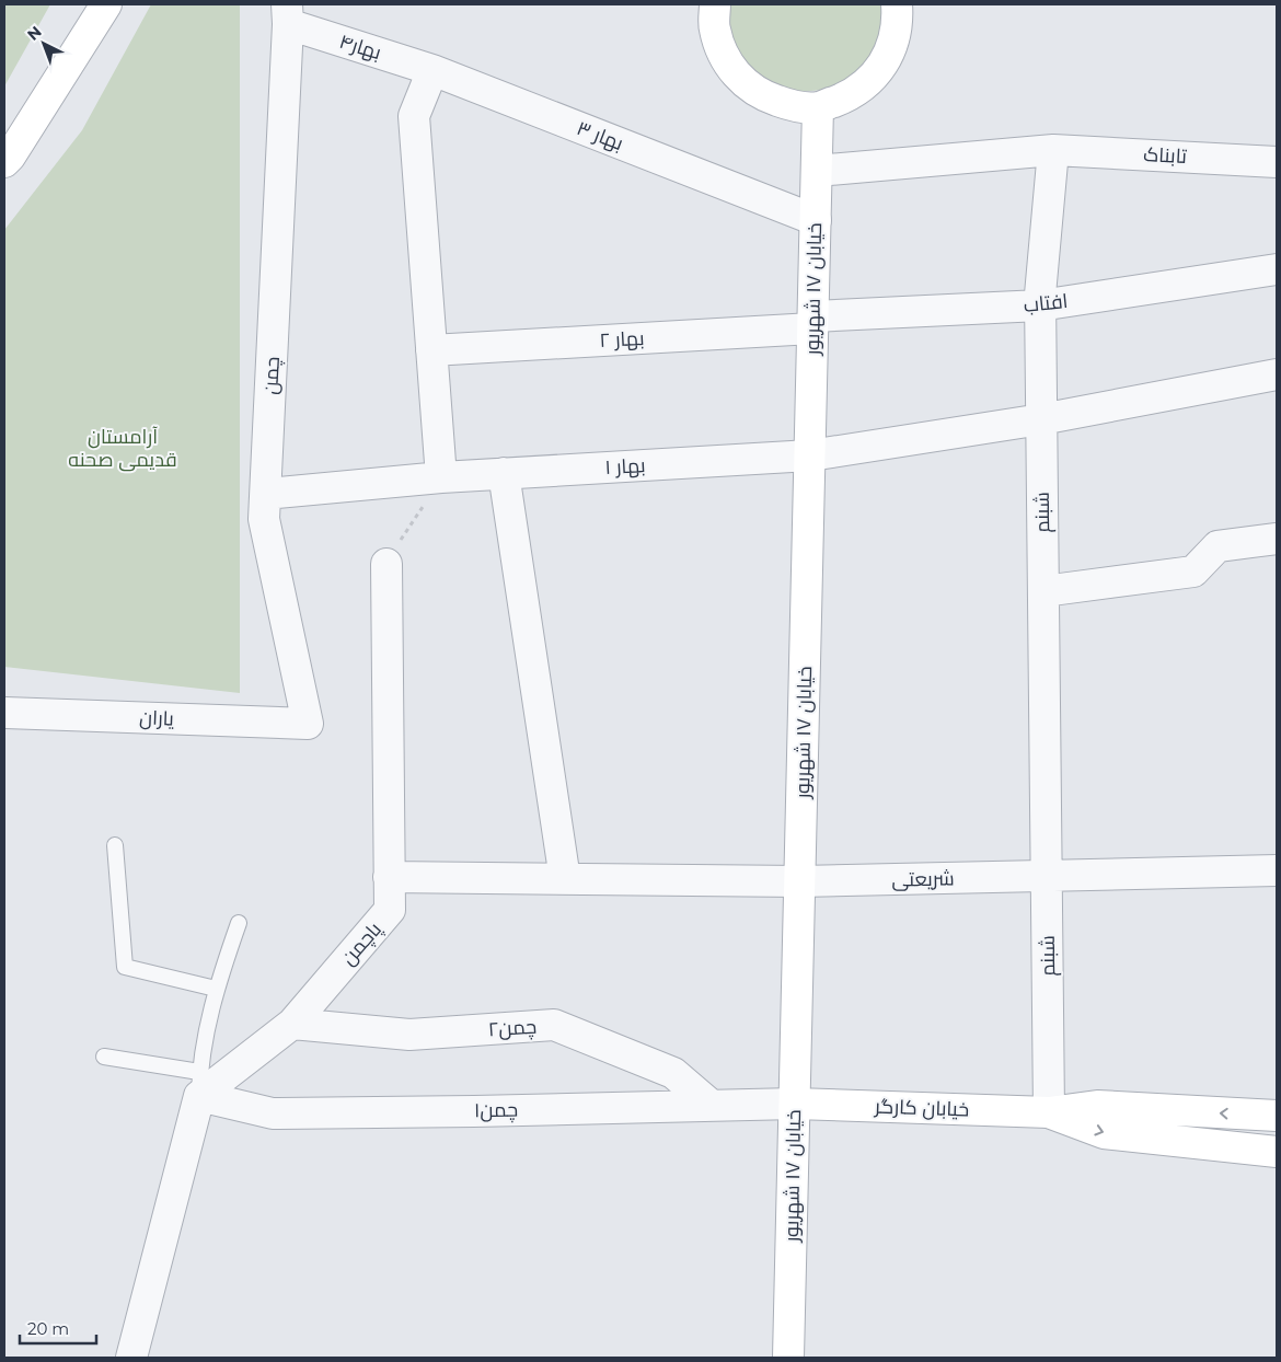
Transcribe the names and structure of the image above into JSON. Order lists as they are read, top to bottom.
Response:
{
  "streets": {
    "street": [
      "بهار۴",
      "بهار ۳",
      "تابناک",
      "خیابان ۱۷ شهریور",
      "افتاب",
      "بهار ۲",
      "چمن",
      "بهار ۱",
      "شبنم",
      "یاران",
      "شریعتی",
      "پاچمن",
      "چمن۲",
      "خیابان کارگر",
      "چمن۱"
    ]
  },
  "crossings": [
    ["بهار۴", "بهار ۳"],
    ["بهار۴", "چمن"],
    ["بهار ۳", "خیابان ۱۷ شهریور"],
    ["تابناک", "شبنم"],
    ["خیابان ۱۷ شهریور", "افتاب"],
    ["خیابان ۱۷ شهریور", "بهار ۲"],
    ["خیابان ۱۷ شهریور", "بهار ۱"],
    ["خیابان ۱۷ شهریور", "شریعتی"],
    ["خیابان ۱۷ شهریور", "خیابان کارگر"],
    ["خیابان ۱۷ شهریور", "چمن۱"],
    ["افتاب", "بهار ۲"],
    ["افتاب", "شبنم"],
    ["چمن", "بهار ۱"],
    ["چمن", "یاران"],
    ["بهار ۱", "شبنم"],
    ["شبنم", "شریعتی"],
    ["شبنم", "خیابان کارگر"],
    ["شریعتی", "پاچمن"],
    ["پاچمن", "چمن۲"],
    ["پاچمن", "چمن۱"],
    ["چمن۲", "چمن۱"],
    ["خیابان کارگر", "چمن۱"]
  ],
  "parks": ["آرامستان قدیمی صحنه"],
  "scale_bar": "20 m",
  "north": "top left"
}
